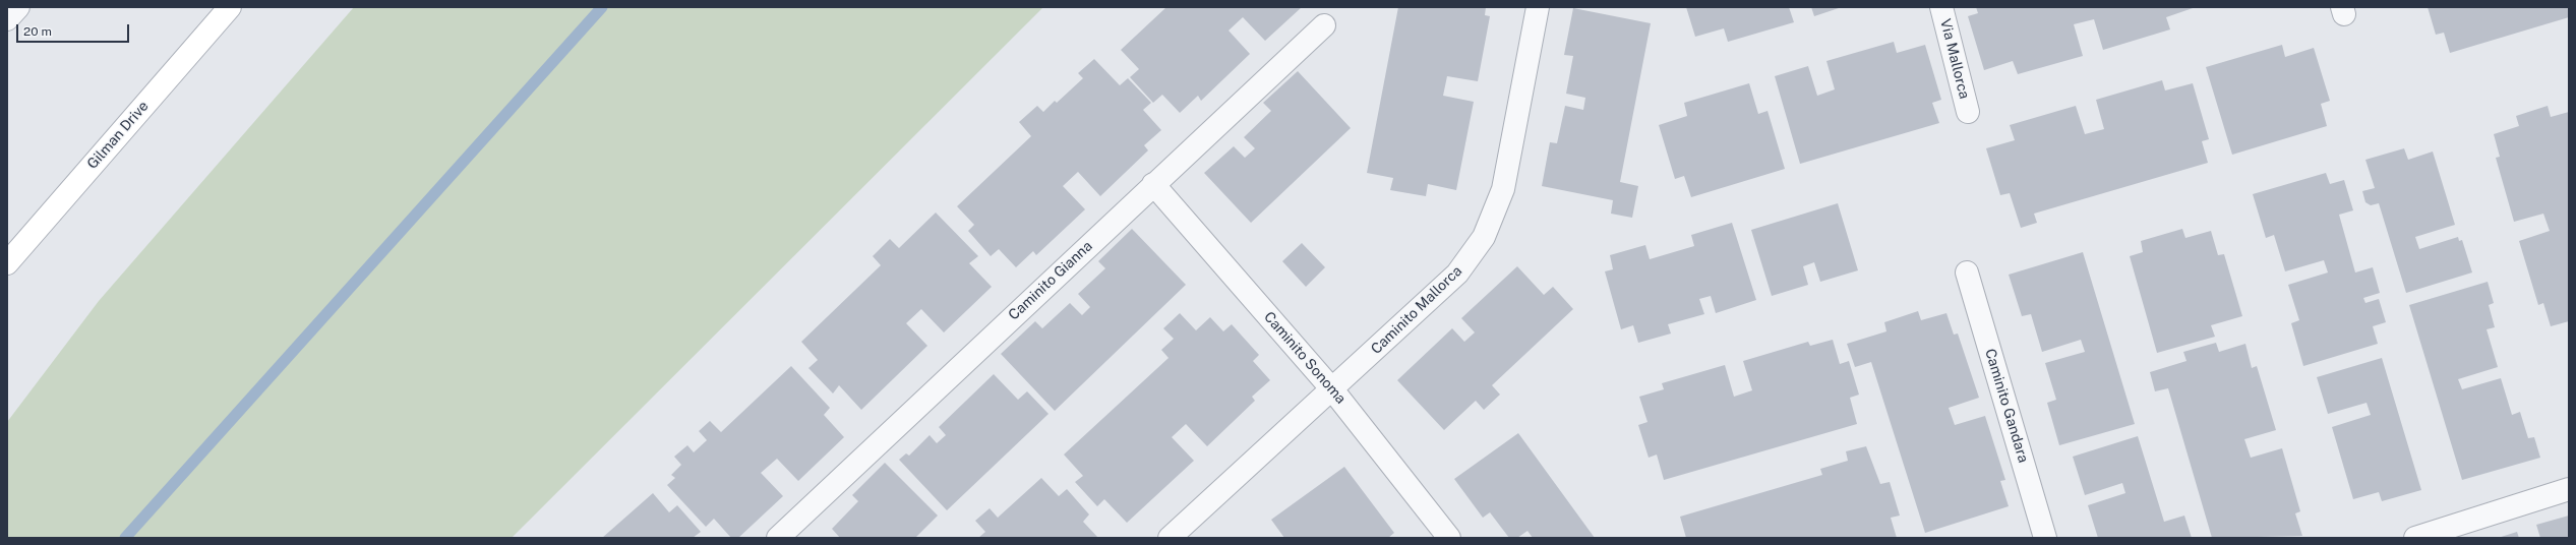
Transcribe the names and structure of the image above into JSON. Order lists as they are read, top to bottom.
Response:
{
  "streets": {
    "main road": ["Gilman Drive"],
    "street": [
      "Via Mallorca",
      "Caminito Gianna",
      "Caminito Mallorca",
      "Caminito Sonoma",
      "Caminito Gandara"
    ]
  },
  "crossings": [
    ["Caminito Gianna", "Caminito Sonoma"],
    ["Caminito Mallorca", "Caminito Sonoma"]
  ],
  "scale_bar": "20 m"
}
